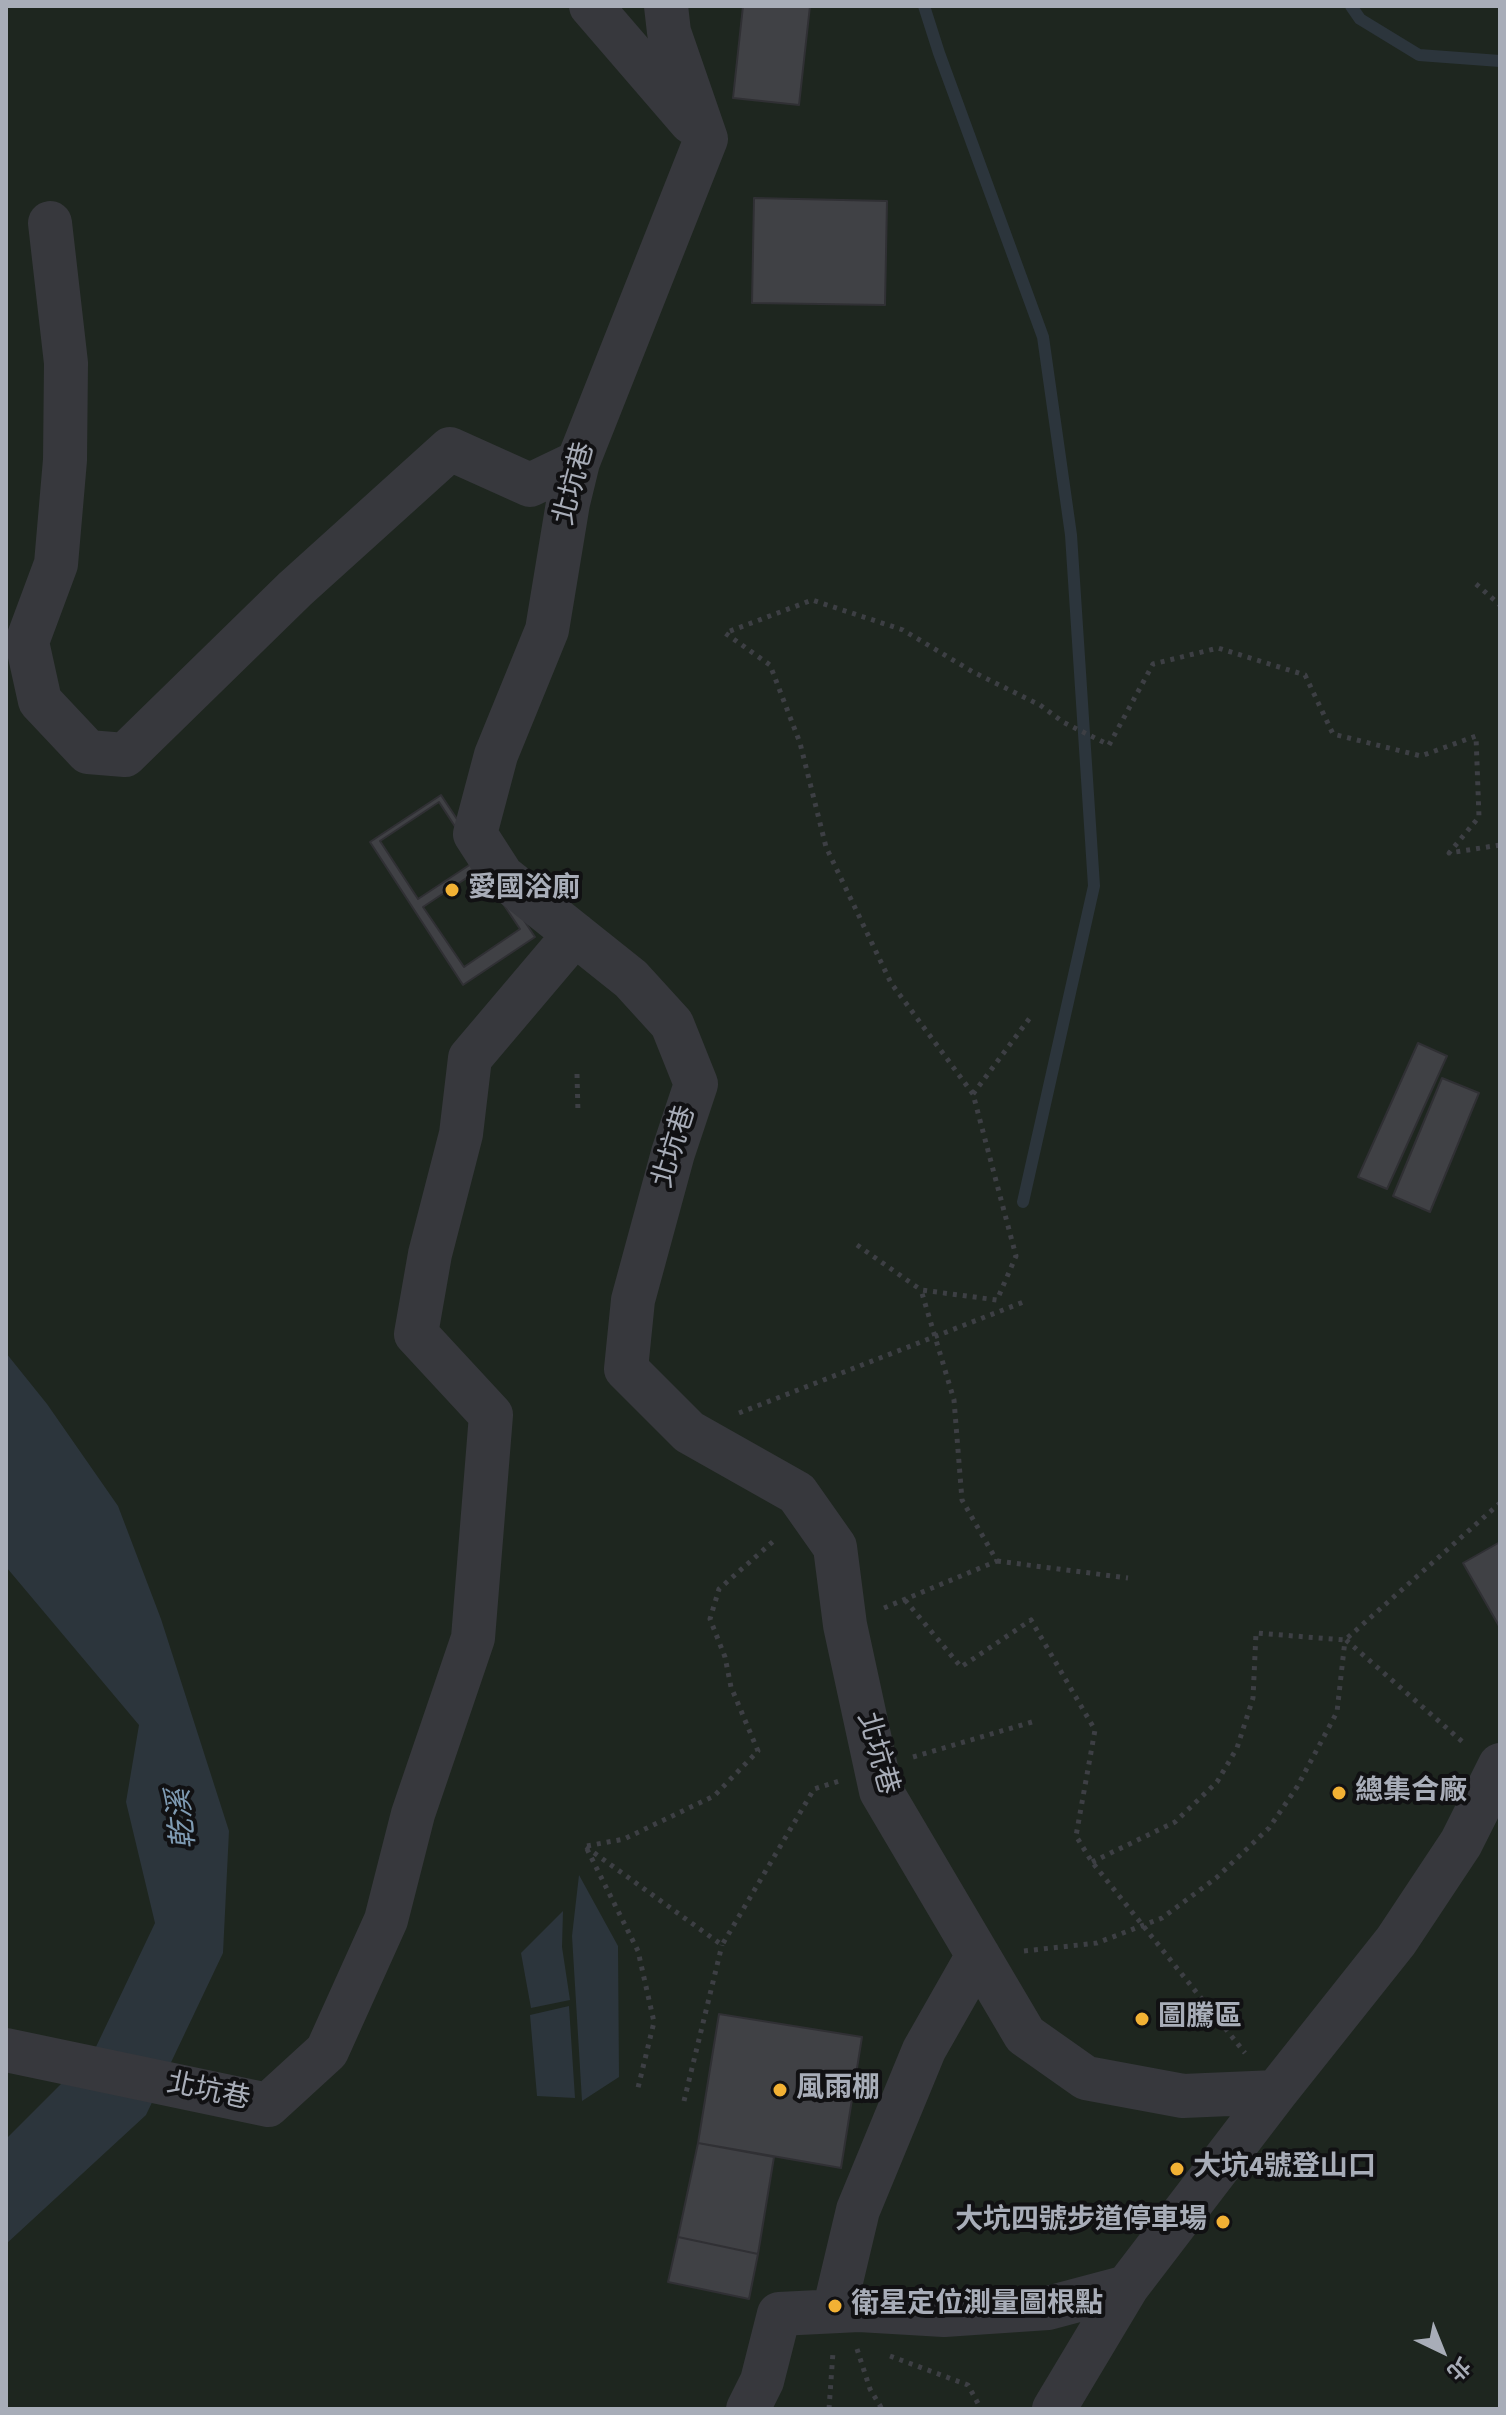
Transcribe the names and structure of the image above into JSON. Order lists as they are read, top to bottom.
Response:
{
  "streets": {
    "street": ["北坑巷"]
  },
  "water": ["乾溪"],
  "places": [
    "愛國浴廁",
    "總集合廠",
    "圖騰區",
    "風雨棚",
    "大坑4號登山口",
    "大坑四號步道停車場",
    "衛星定位測量圖根點"
  ],
  "north": "bottom right"
}
